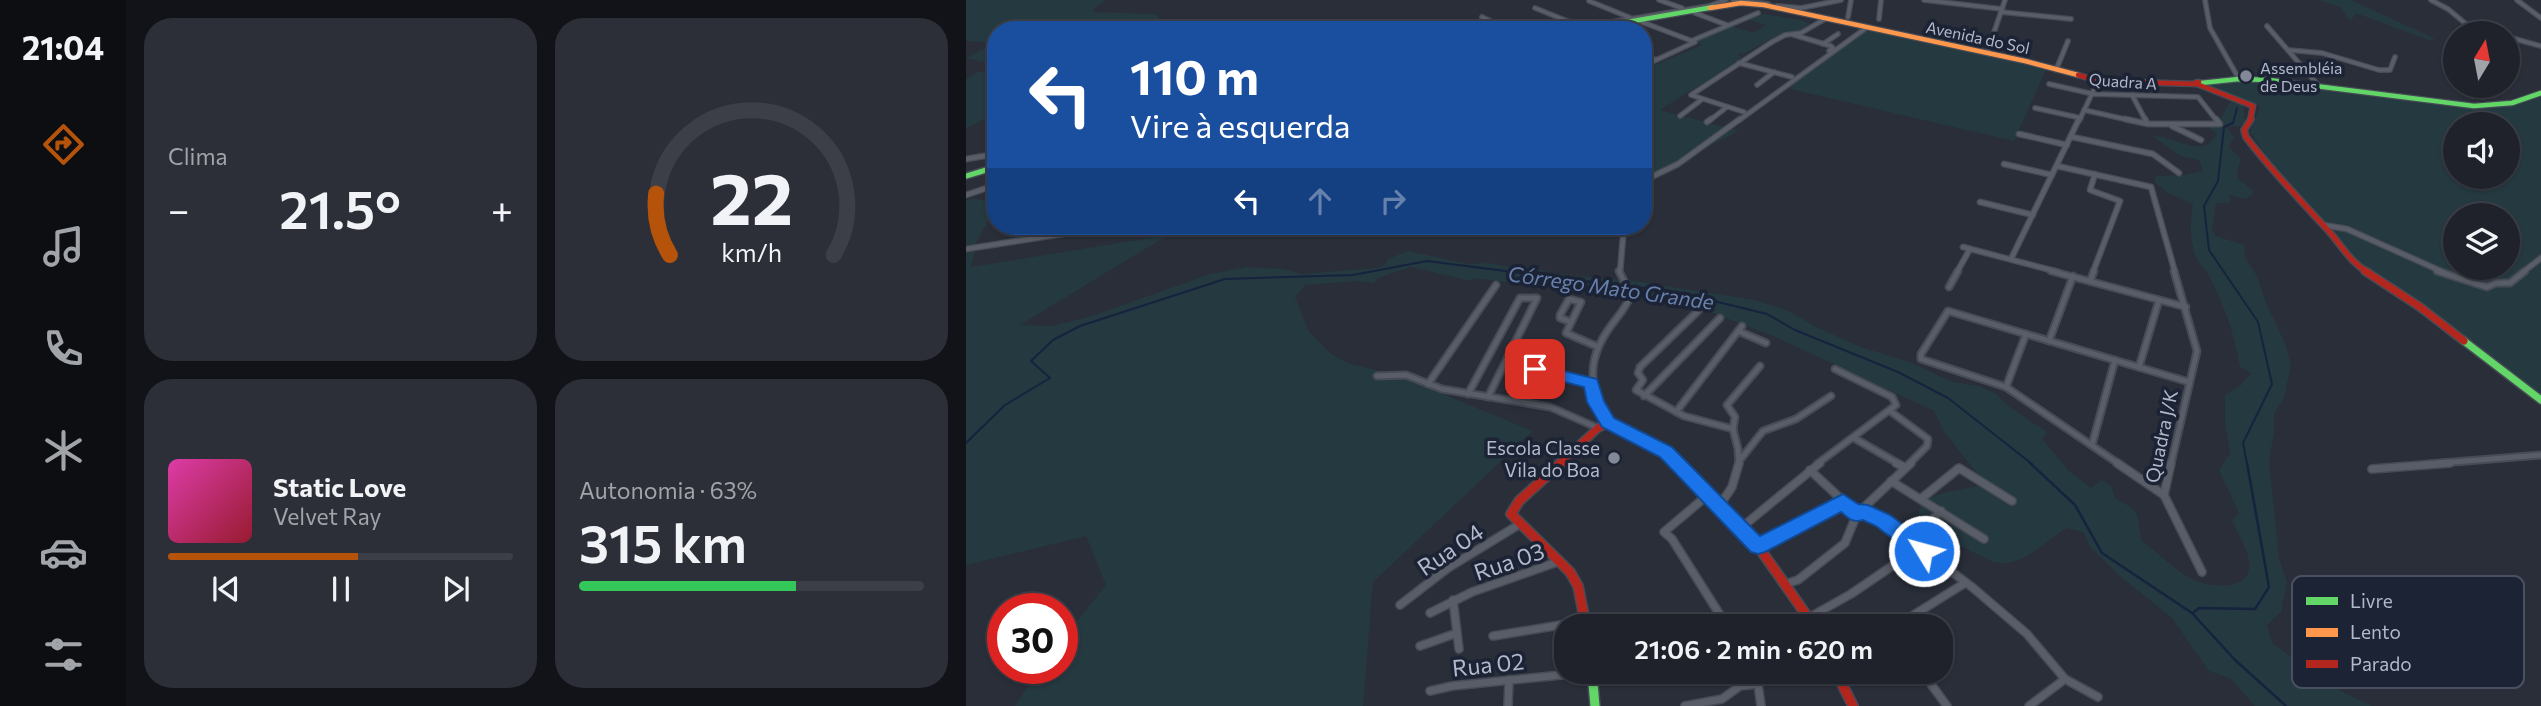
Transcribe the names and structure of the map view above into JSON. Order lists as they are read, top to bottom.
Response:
{
  "streets": {
    "street": [
      "Avenida do Sol",
      "Quadra A",
      "Quadra J/K",
      "Rua 04",
      "Rua 03",
      "Rua 02"
    ]
  },
  "water": ["Córrego Mato Grande"],
  "places": ["Assembléia de Deus", "Escola Classe Vila do Boa"],
  "legend": ["Livre", "Lento", "Parado"],
  "north": "top",
  "page": {
    "tabs": "21:04",
    "tile": [
      "Clima",
      ["Autonomia · 63%", "315 km"]
    ],
    "turn": ["110 m", "Vire à esquerda"],
    "heat": ["−", "21.5°", "+"],
    "song": ["Static Love", "Velvet Ray"],
    "limit": "30",
    "trip": "21:06 · 2 min · 620 m",
    "gauge": ["22", "km/h"]
  }
}
